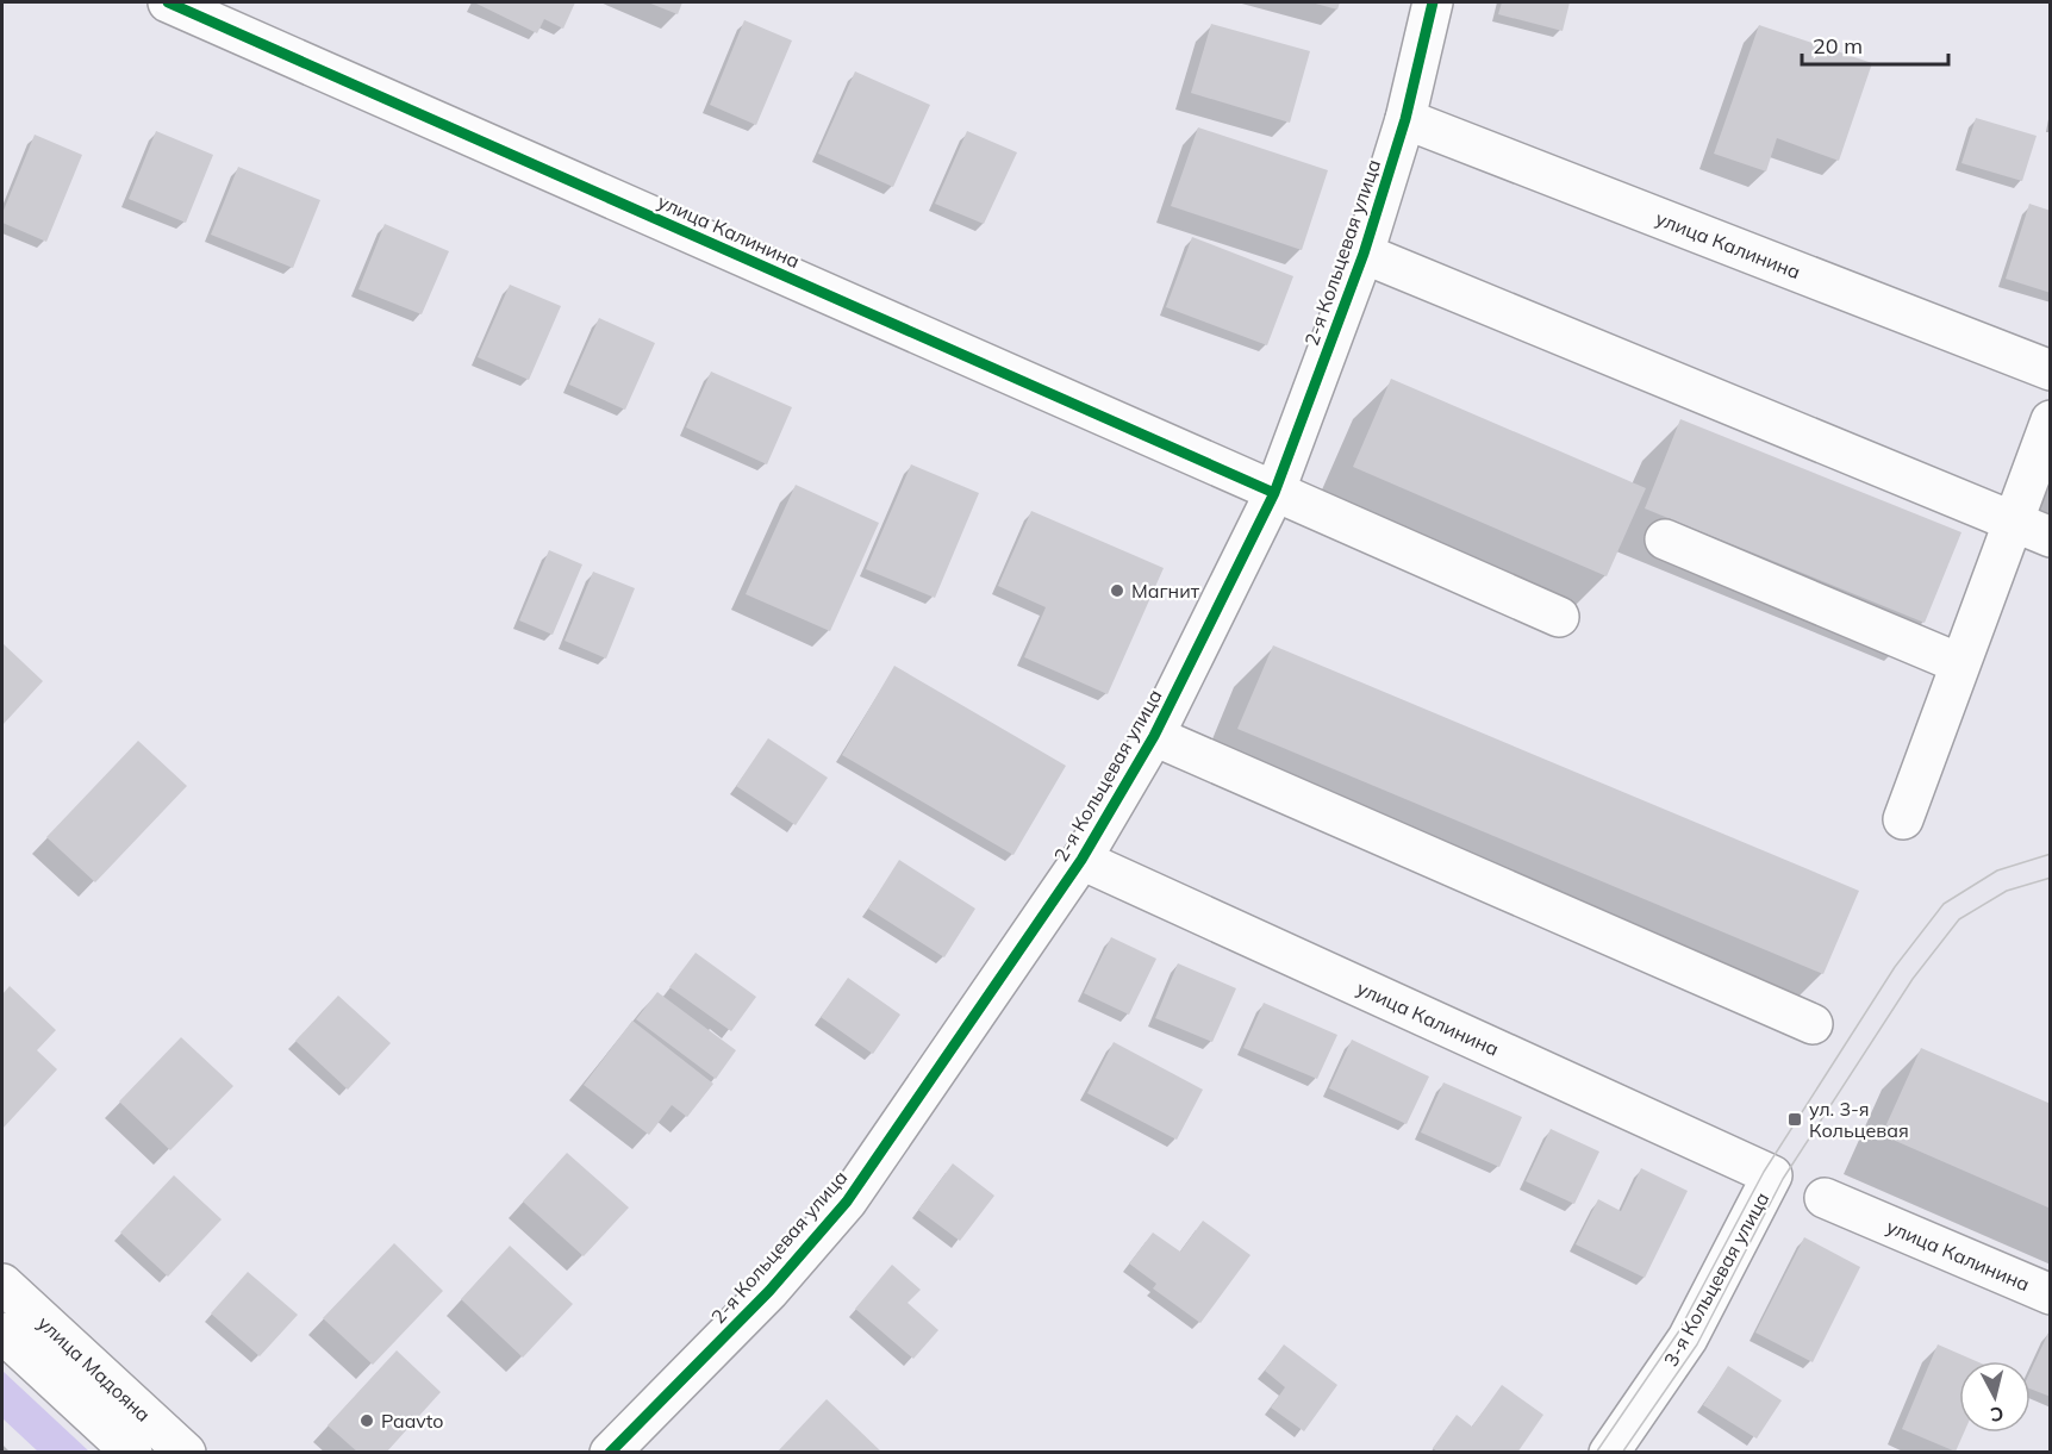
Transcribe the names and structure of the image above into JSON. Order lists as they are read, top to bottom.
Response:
{
  "streets": {
    "street": [
      "улица Калинина",
      "2-я Кольцевая улица",
      "3-я Кольцевая улица",
      "улица Мадояна"
    ]
  },
  "crossings": [
    ["улица Калинина", "2-я Кольцевая улица"],
    ["улица Калинина", "3-я Кольцевая улица"]
  ],
  "places": {
    "other": ["Магнит", "Paavto"],
    "transit": ["ул. 3-я Кольцевая"]
  },
  "scale_bar": "20 m",
  "north": "bottom"
}
